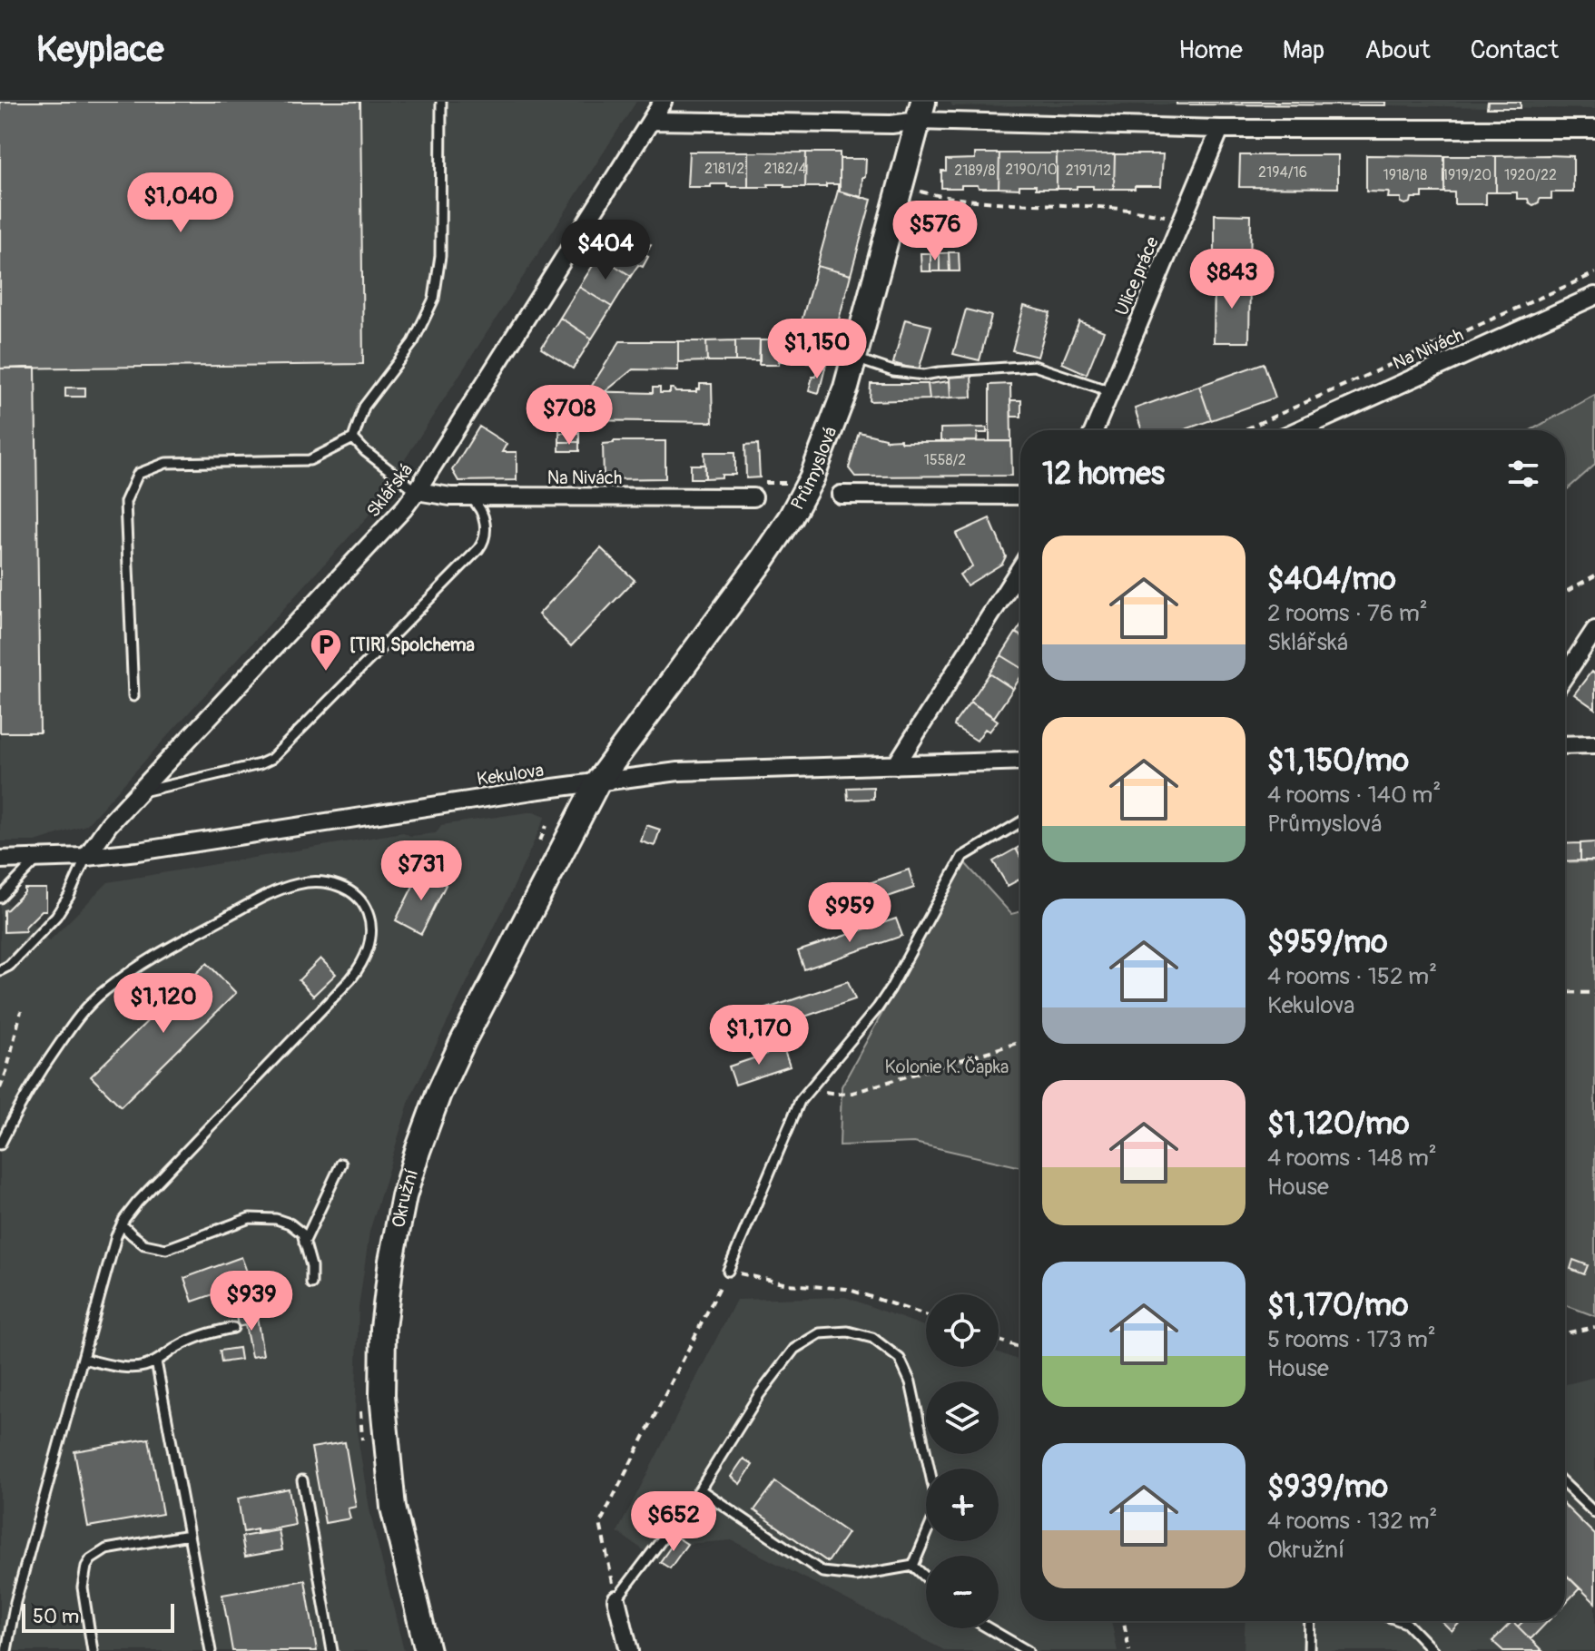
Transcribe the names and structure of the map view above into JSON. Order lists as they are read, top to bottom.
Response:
{
  "streets": {
    "street": [
      "Ulice práce",
      "Na Nivách",
      "Průmyslová",
      "Sklářská",
      "Kekulova",
      "Okružní"
    ]
  },
  "crossings": [
    ["Na Nivách", "Sklářská"],
    ["Průmyslová", "Kekulova"],
    ["Průmyslová", "Okružní"],
    ["Sklářská", "Kekulova"],
    ["Kekulova", "Okružní"]
  ],
  "parks": ["Kolonie K. Čapka"],
  "places": {
    "parking": ["[TIR] Spolchema"]
  },
  "house_numbers": [
    "2181/2",
    "2182/4",
    "2190/10",
    "2189/8",
    "2191/12",
    "2194/16",
    "1918/18",
    "1919/20",
    "1920/22",
    "1558/2"
  ],
  "scale_bar": "50 m",
  "page": {
    "header": "Keyplace",
    "nav": [
      "Home",
      "Map",
      "About",
      "Contact"
    ],
    "price": [
      "$1,040",
      "$576",
      "$404",
      "$843",
      "$1,150",
      "$708",
      "$731",
      "$959",
      "$1,120",
      "$1,170",
      "$939",
      "$652"
    ],
    "heading": "12 homes",
    "list": [
      {
        "name": "$404/mo",
        "note": "2 rooms · 76 m² · Sklářská"
      },
      {
        "name": "$1,150/mo",
        "note": "4 rooms · 140 m² · Průmyslová"
      },
      {
        "name": "$959/mo",
        "note": "4 rooms · 152 m² · Kekulova"
      },
      {
        "name": "$1,120/mo",
        "note": "4 rooms · 148 m² · House"
      },
      {
        "name": "$1,170/mo",
        "note": "5 rooms · 173 m² · House"
      },
      {
        "name": "$939/mo",
        "note": "4 rooms · 132 m² · Okružní"
      }
    ],
    "map_buttons": ["+", "−"],
    "scale": "50 m"
  }
}
